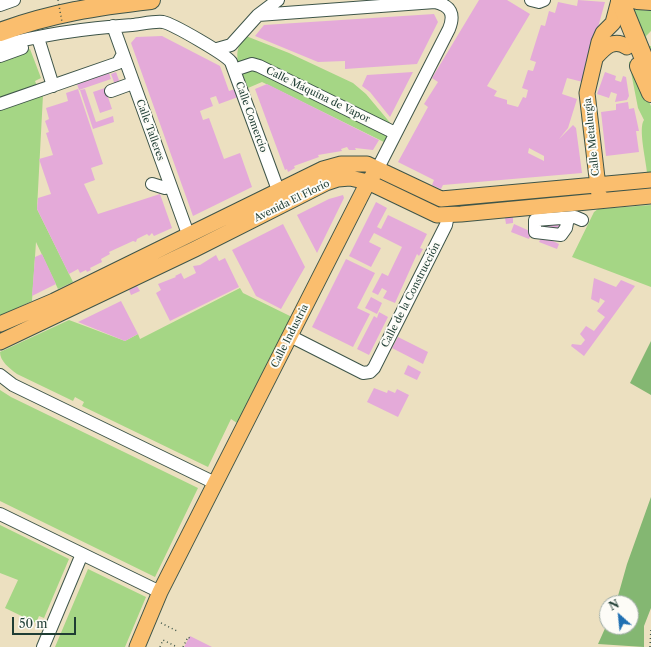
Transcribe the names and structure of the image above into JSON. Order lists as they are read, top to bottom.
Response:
{
  "streets": {
    "main road": ["Calle Metalurgia", "Avenida El Florío", "Calle Industria"],
    "street": [
      "Calle Máquina de Vapor",
      "Calle Comercio",
      "Calle Talleres",
      "Calle de la Construcción"
    ]
  },
  "crossings": [
    ["Calle Máquina de Vapor", "Calle Industria"],
    ["Calle Comercio", "Calle Talleres"],
    ["Calle Comercio", "Avenida El Florío"],
    ["Calle Talleres", "Avenida El Florío"],
    ["Calle Metalurgia", "Avenida El Florío"],
    ["Avenida El Florío", "Calle de la Construcción"],
    ["Avenida El Florío", "Calle Industria"],
    ["Calle de la Construcción", "Calle Industria"]
  ],
  "scale_bar": "50 m",
  "north": "top left"
}
